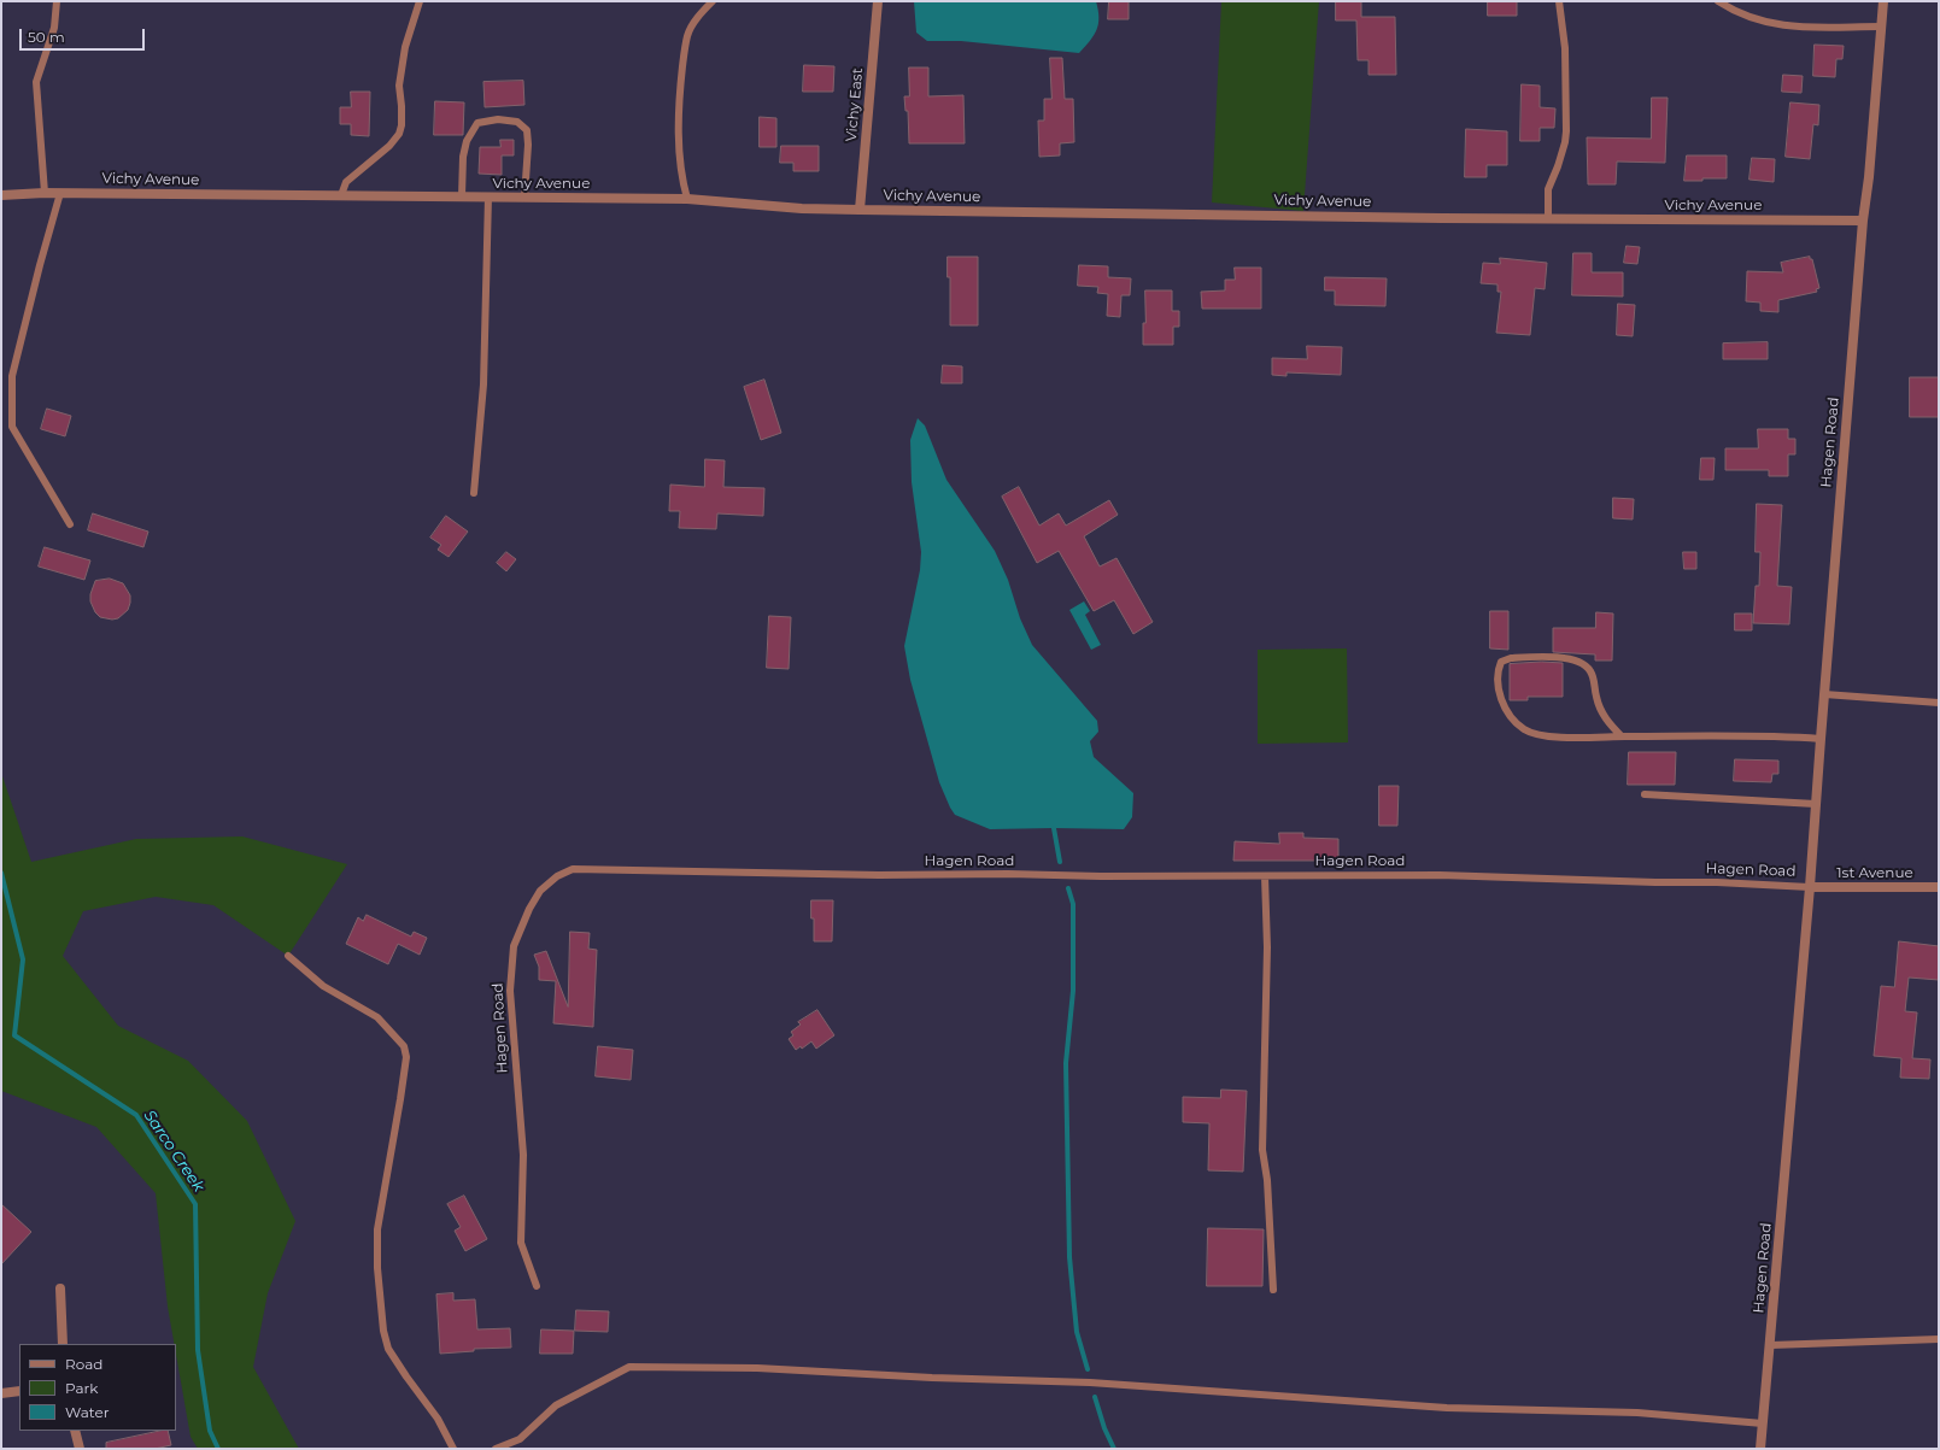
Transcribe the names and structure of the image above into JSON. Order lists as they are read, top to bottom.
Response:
{
  "streets": {
    "street": [
      "Vichy East",
      "Vichy Avenue",
      "Hagen Road",
      "1st Avenue"
    ]
  },
  "crossings": [
    ["Vichy East", "Vichy Avenue"],
    ["Vichy Avenue", "Hagen Road"],
    ["Hagen Road", "1st Avenue"]
  ],
  "water": ["Sarco Creek"],
  "legend": ["Road", "Park", "Water"],
  "scale_bar": "50 m"
}
